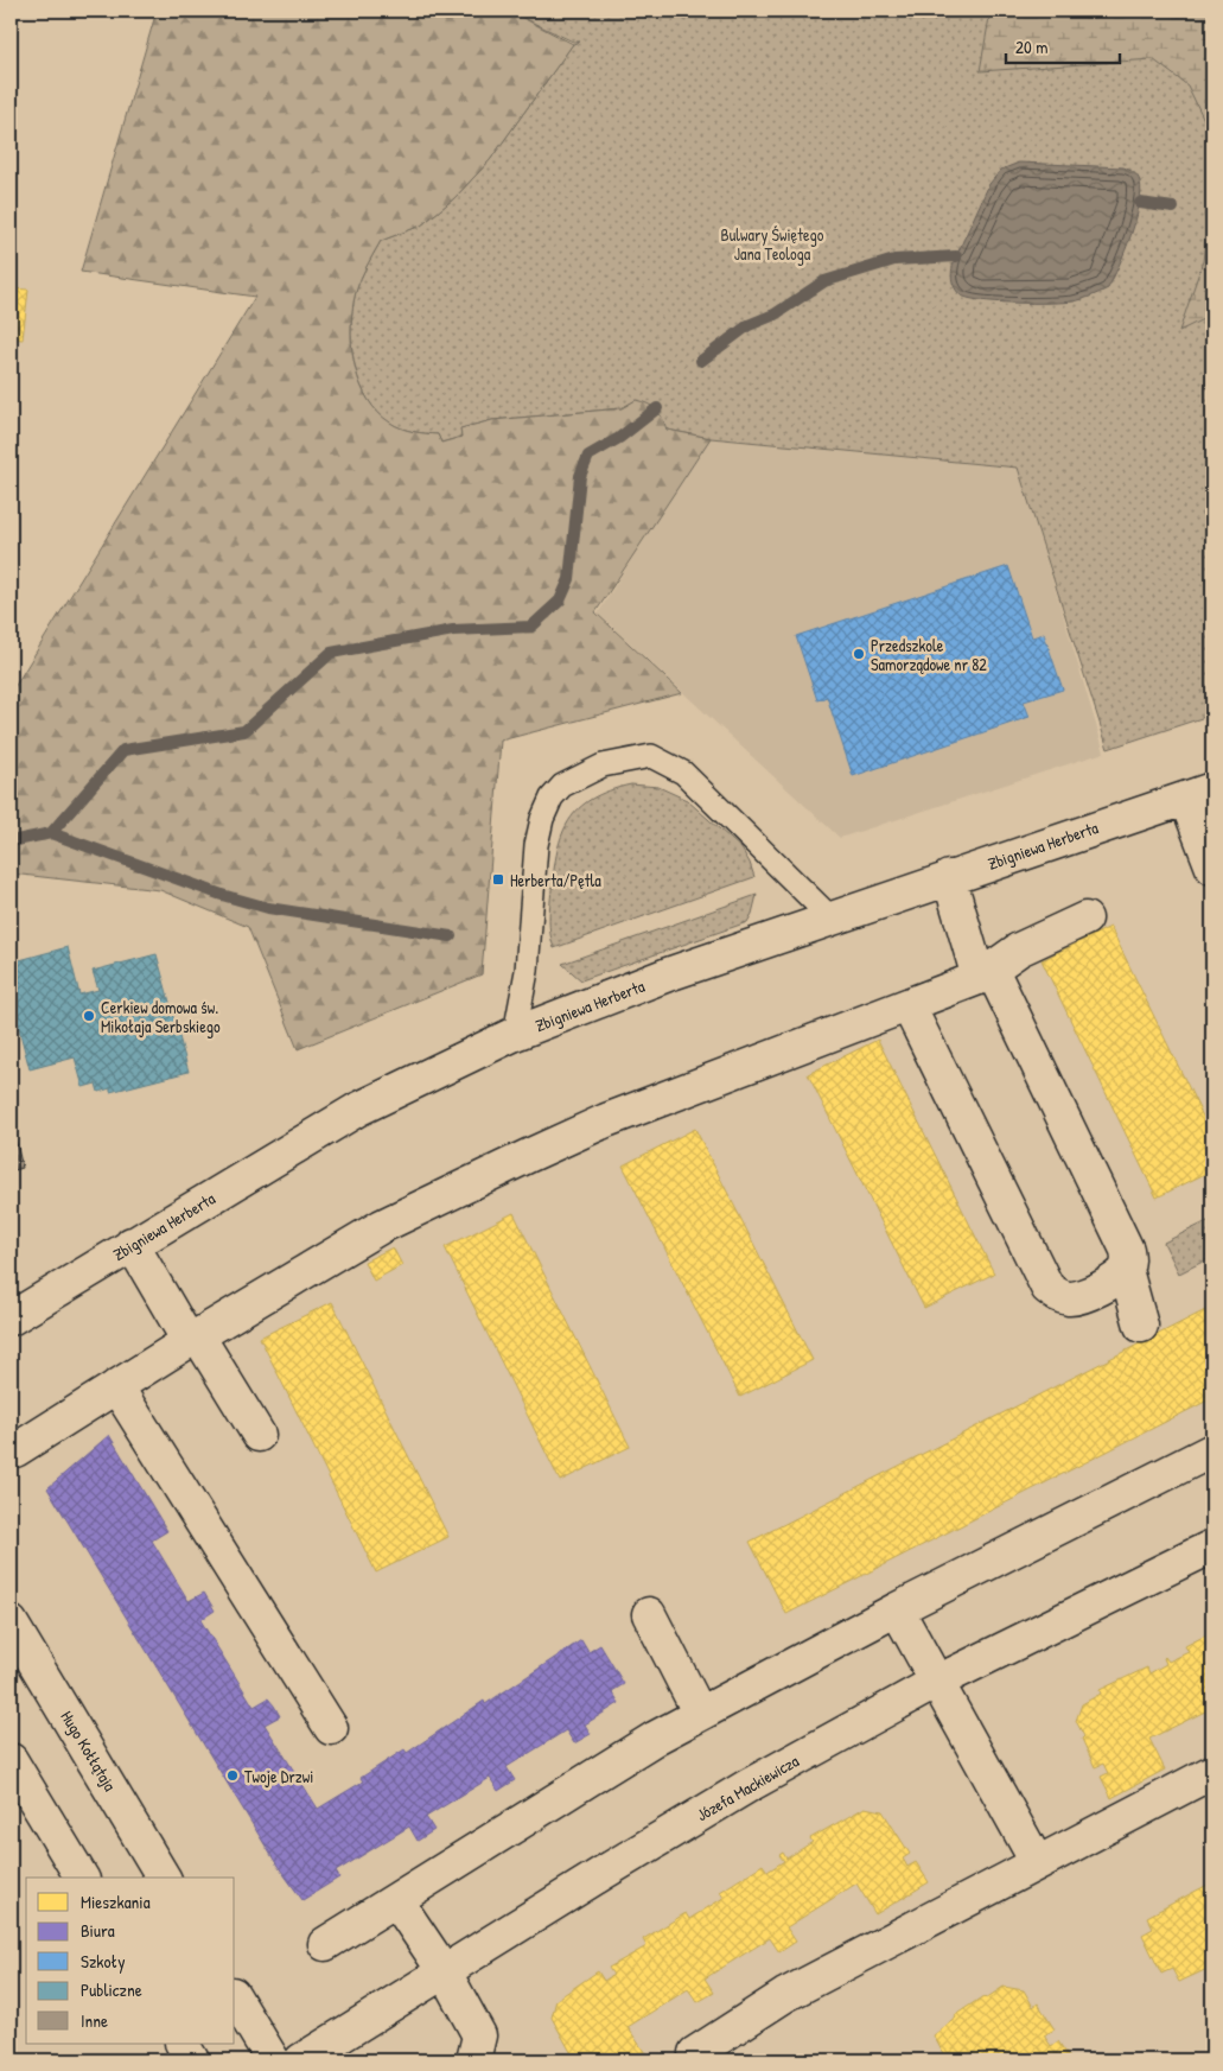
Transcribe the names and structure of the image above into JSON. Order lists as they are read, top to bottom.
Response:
{
  "streets": {
    "street": ["Zbigniewa Herberta", "Hugo Kołłątaja", "Józefa Mackiewicza"]
  },
  "parks": ["Bulwary Świętego Jana Teologa"],
  "places": {
    "other": ["Przedszkole Samorządowe nr 82", "Cerkiew domowa św. Mikołaja Serbskiego", "Twoje Drzwi"],
    "transit": ["Herberta/Pętla"]
  },
  "legend": [
    "Mieszkania",
    "Biura",
    "Szkoły",
    "Publiczne",
    "Inne"
  ],
  "scale_bar": "20 m"
}
